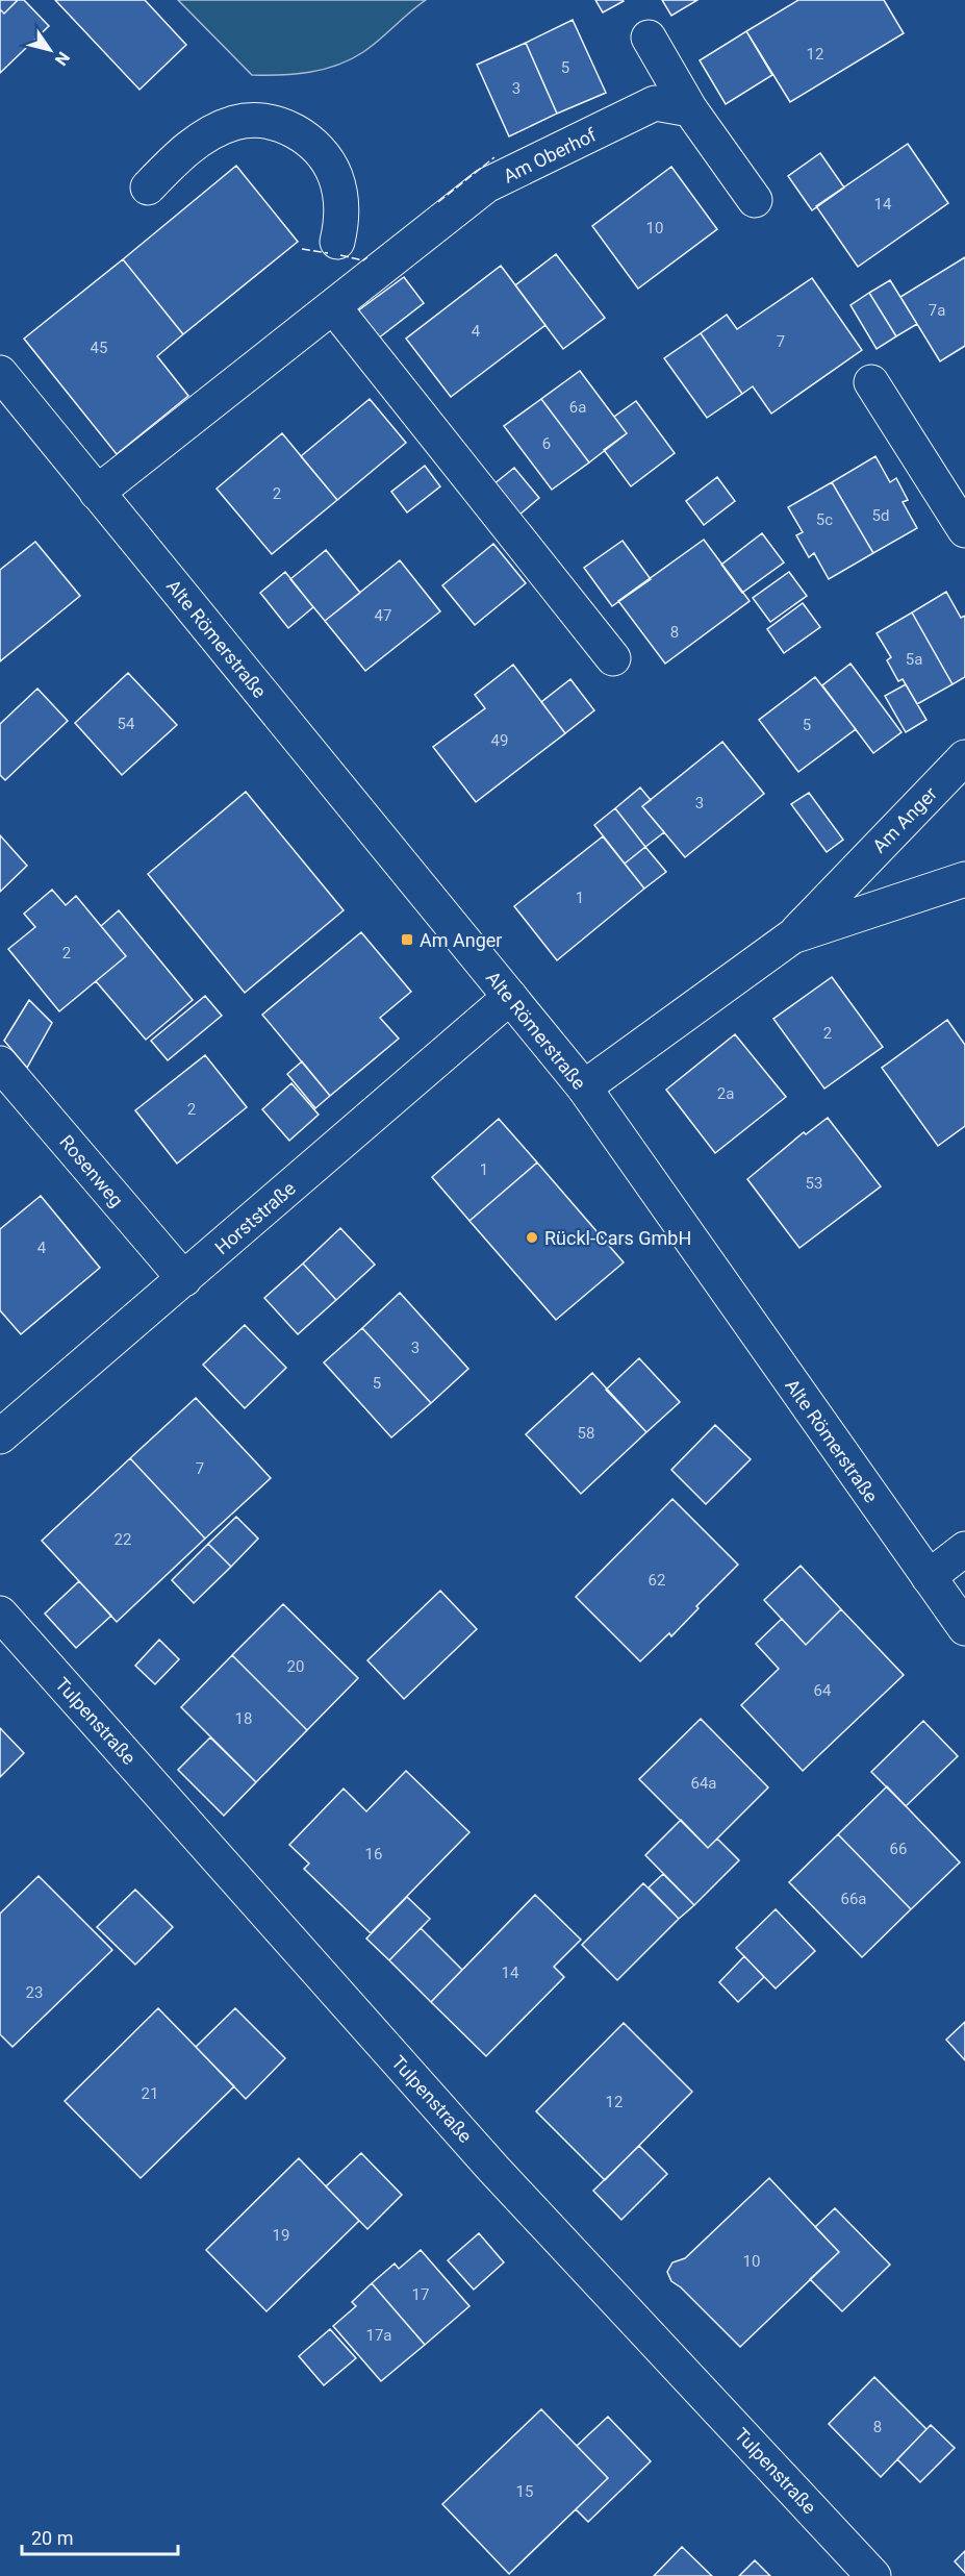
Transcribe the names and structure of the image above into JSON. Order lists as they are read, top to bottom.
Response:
{
  "streets": {
    "street": [
      "Am Oberhof",
      "Alte Römerstraße",
      "Am Anger",
      "Rosenweg",
      "Horststraße",
      "Tulpenstraße"
    ]
  },
  "crossings": [
    ["Am Oberhof", "Alte Römerstraße"],
    ["Alte Römerstraße", "Am Anger"],
    ["Alte Römerstraße", "Horststraße"],
    ["Rosenweg", "Horststraße"]
  ],
  "places": {
    "transit": ["Am Anger"],
    "other": ["Rückl-Cars GmbH"]
  },
  "house_numbers": [
    "12",
    "5",
    "3",
    "14",
    "10",
    "7a",
    "4",
    "7",
    "45",
    "6a",
    "6",
    "2",
    "5d",
    "5c",
    "47",
    "8",
    "5a",
    "54",
    "5",
    "49",
    "3",
    "1",
    "2",
    "2",
    "2a",
    "2",
    "1",
    "53",
    "4",
    "3",
    "5",
    "58",
    "7",
    "22",
    "62",
    "20",
    "64",
    "18",
    "64a",
    "66",
    "16",
    "66a",
    "14",
    "23",
    "21",
    "12",
    "19",
    "10",
    "17",
    "17a",
    "8",
    "15"
  ],
  "scale_bar": "20 m",
  "north": "bottom right"
}
